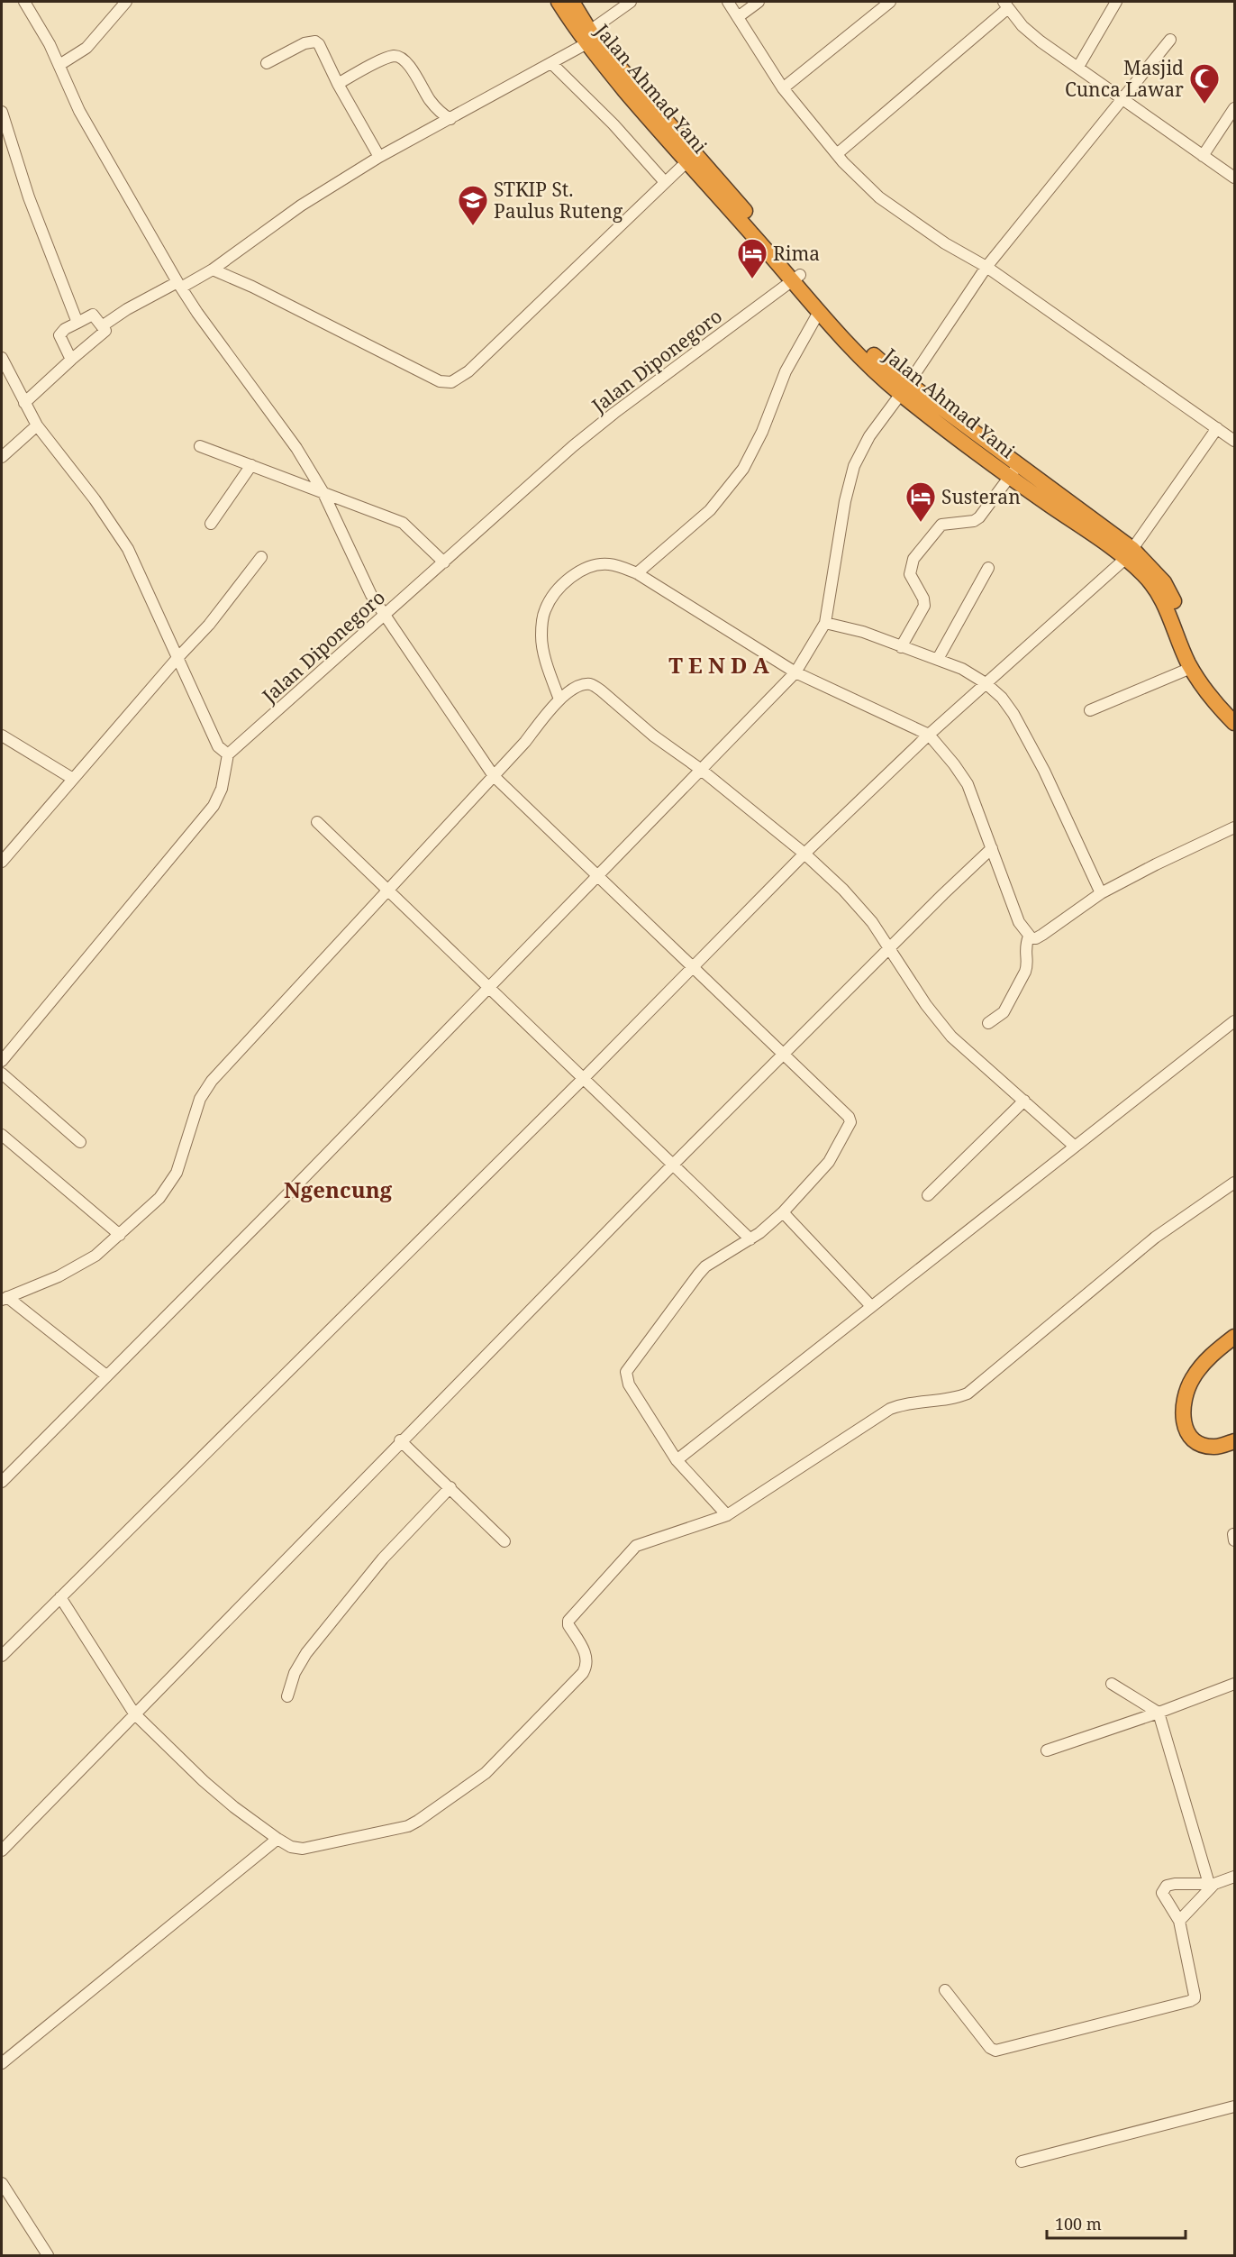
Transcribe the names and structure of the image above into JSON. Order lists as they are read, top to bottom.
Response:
{
  "streets": {
    "highway": ["Jalan Ahmad Yani"],
    "street": ["Jalan Diponegoro"]
  },
  "crossings": [
    ["Jalan Ahmad Yani", "Jalan Diponegoro"]
  ],
  "districts": ["T E N D A", "Ngencung"],
  "places": {
    "mosque": ["Masjid Cunca Lawar"],
    "school or university": ["STKIP St. Paulus Ruteng"],
    "hotel": ["Rima", "Susteran"]
  },
  "scale_bar": "100 m"
}
